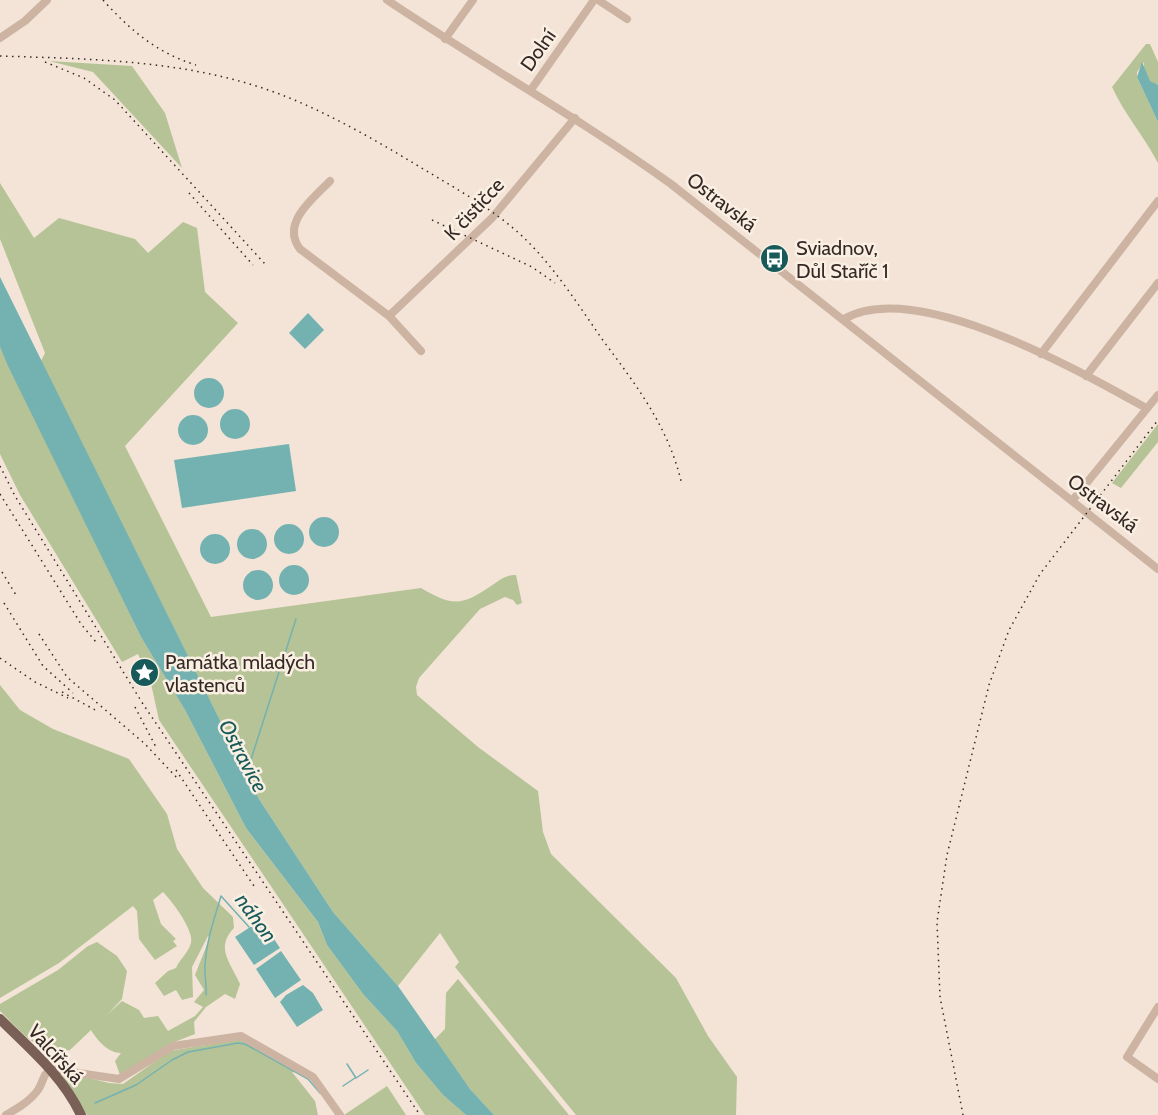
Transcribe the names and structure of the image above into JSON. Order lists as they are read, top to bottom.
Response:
{
  "streets": {
    "main road": ["Valcířská"],
    "street": ["Dolní", "Ostravská", "K čističce"]
  },
  "crossings": [
    ["Dolní", "Ostravská"],
    ["Ostravská", "K čističce"]
  ],
  "water": ["Ostravice", "náhon"],
  "places": {
    "bus stop": ["Sviadnov, Důl Staříč 1"],
    "place": ["Památka mladých vlastenců"]
  }
}
